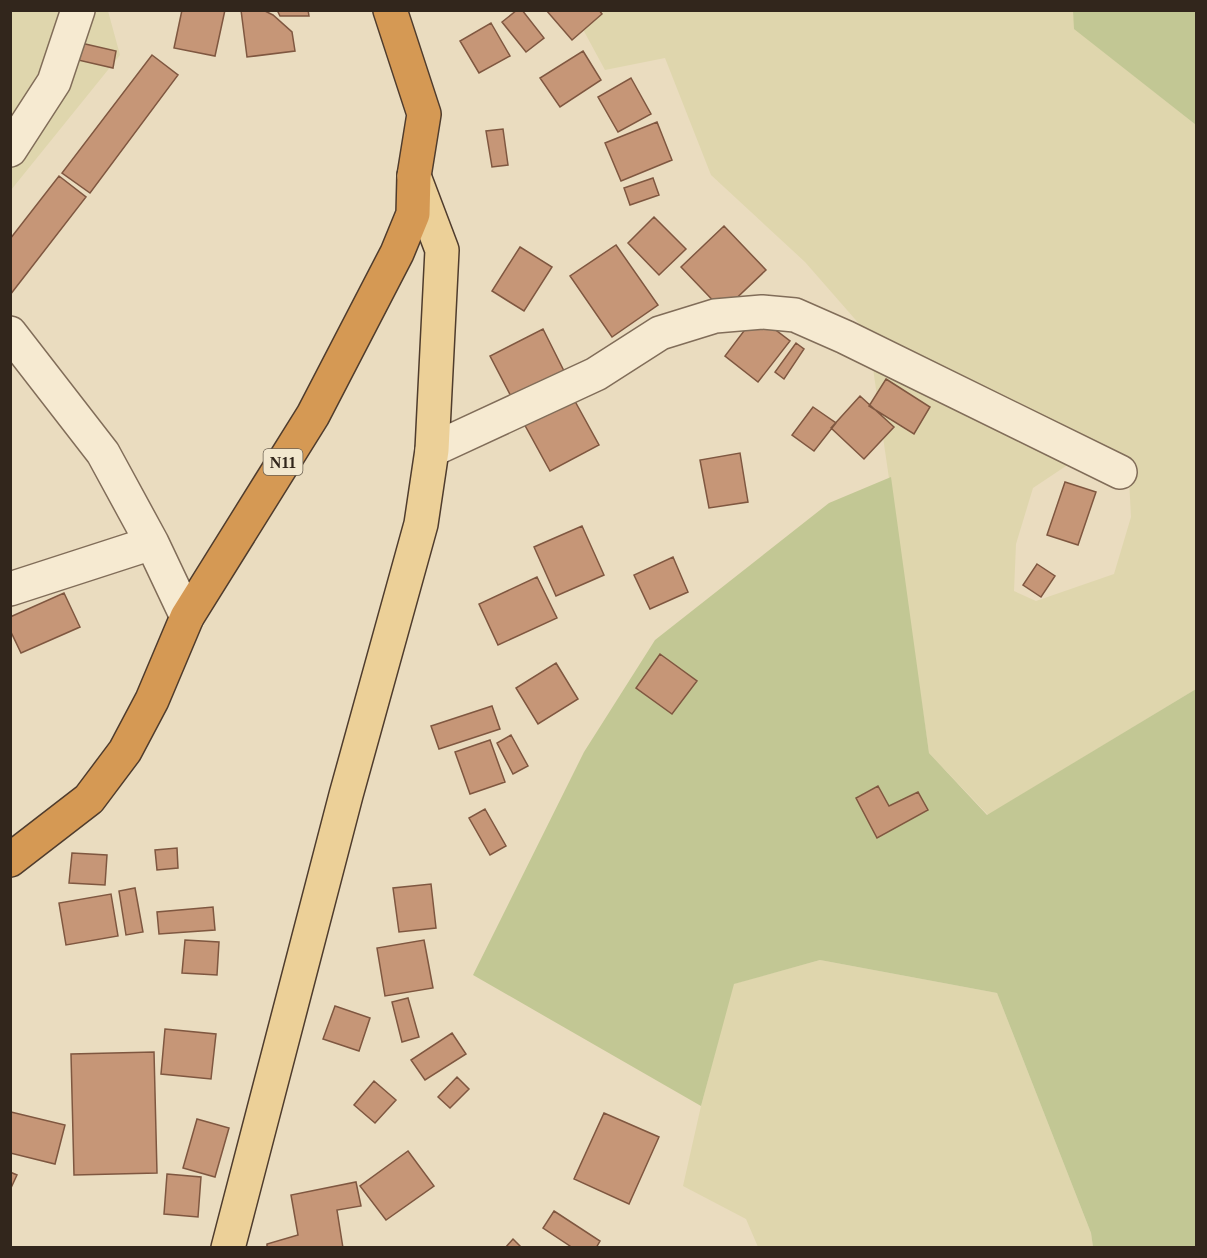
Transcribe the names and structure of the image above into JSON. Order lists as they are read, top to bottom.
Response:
{
  "streets": {
    "highway": ["N11"]
  }
}
